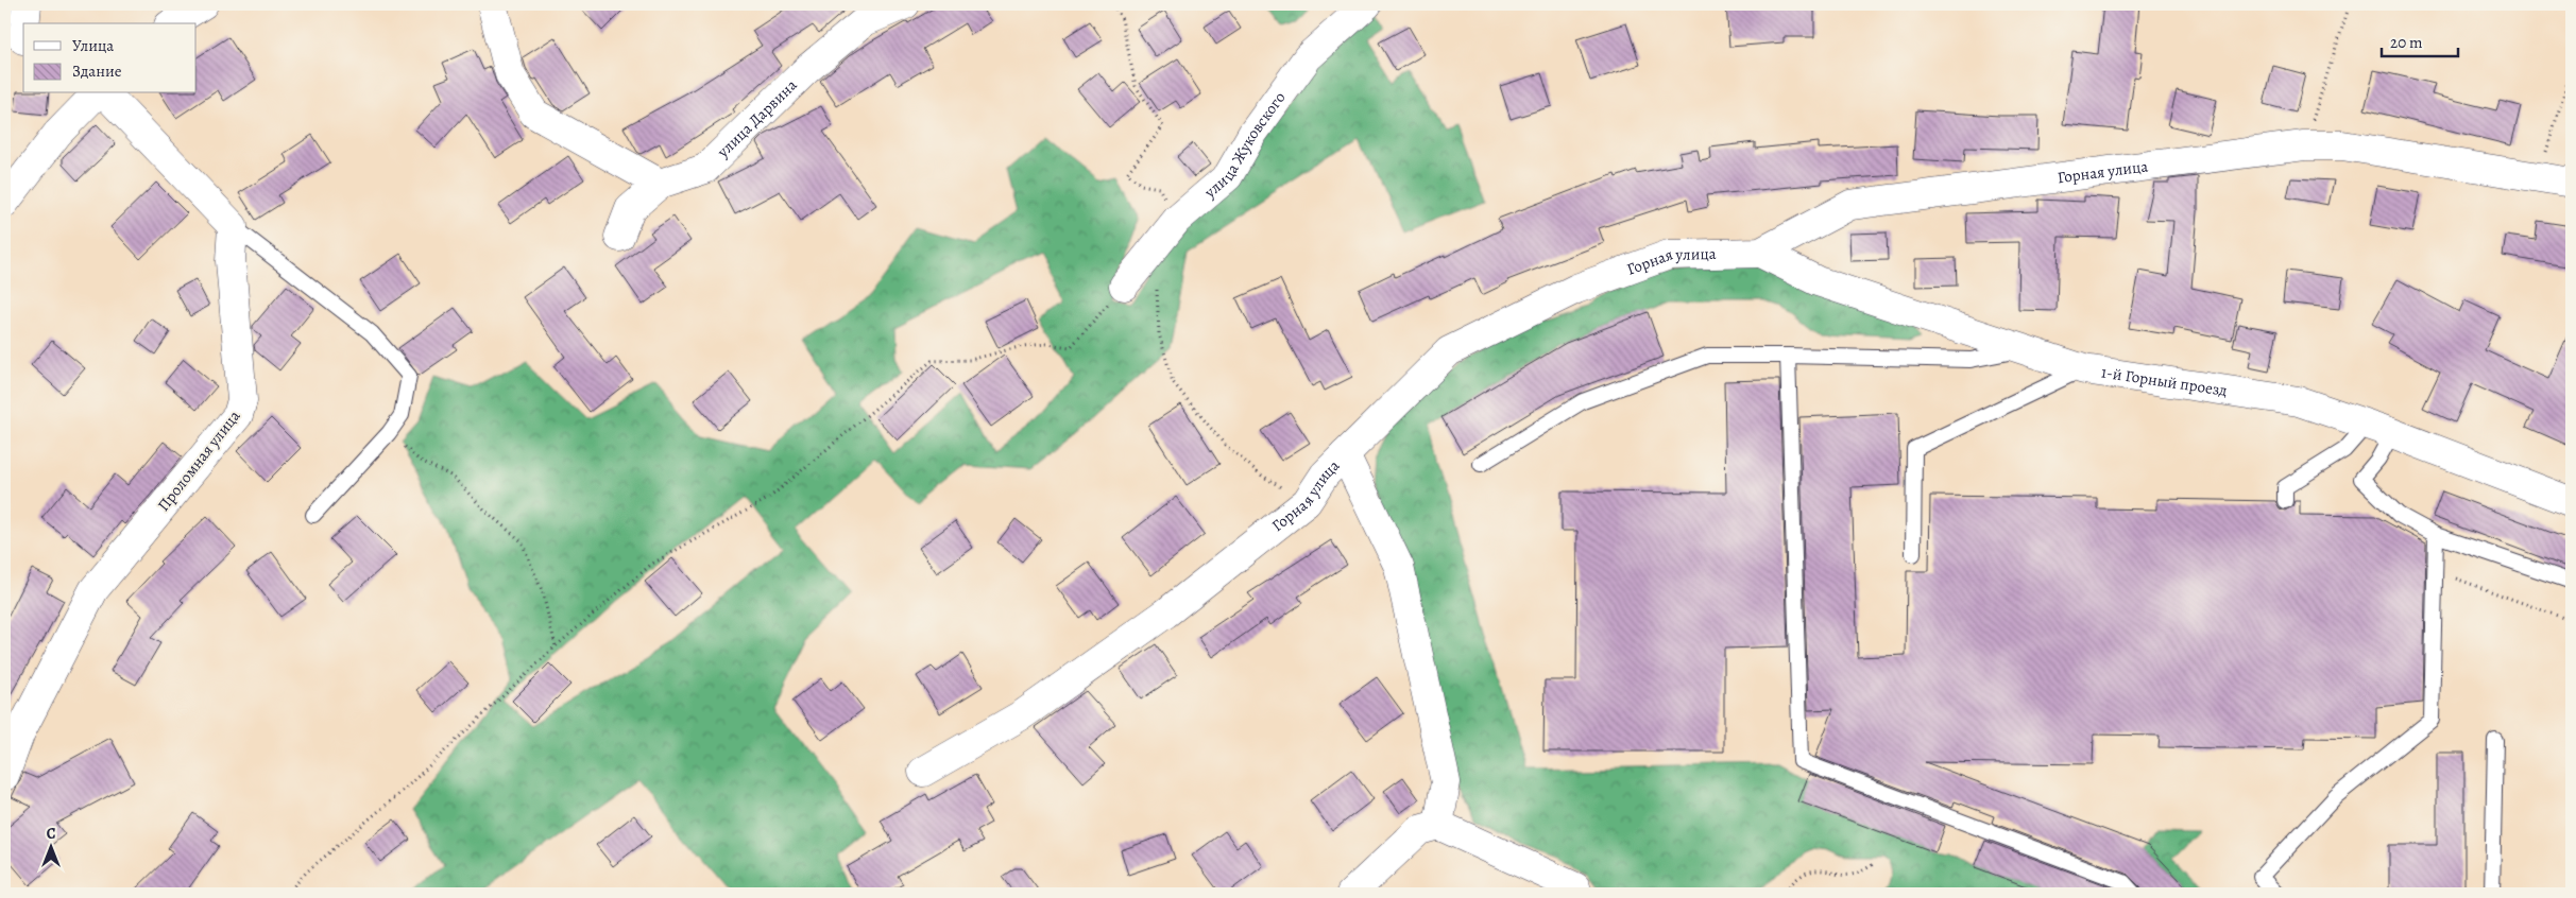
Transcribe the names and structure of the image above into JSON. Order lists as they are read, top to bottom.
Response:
{
  "streets": {
    "street": [
      "улица Дарвина",
      "улица Жуковского",
      "Горная улица",
      "1-й Горный проезд",
      "Проломная улица"
    ]
  },
  "crossings": [
    ["Горная улица", "1-й Горный проезд"]
  ],
  "legend": ["Улица", "Здание"],
  "scale_bar": "20 m",
  "north": "top"
}
